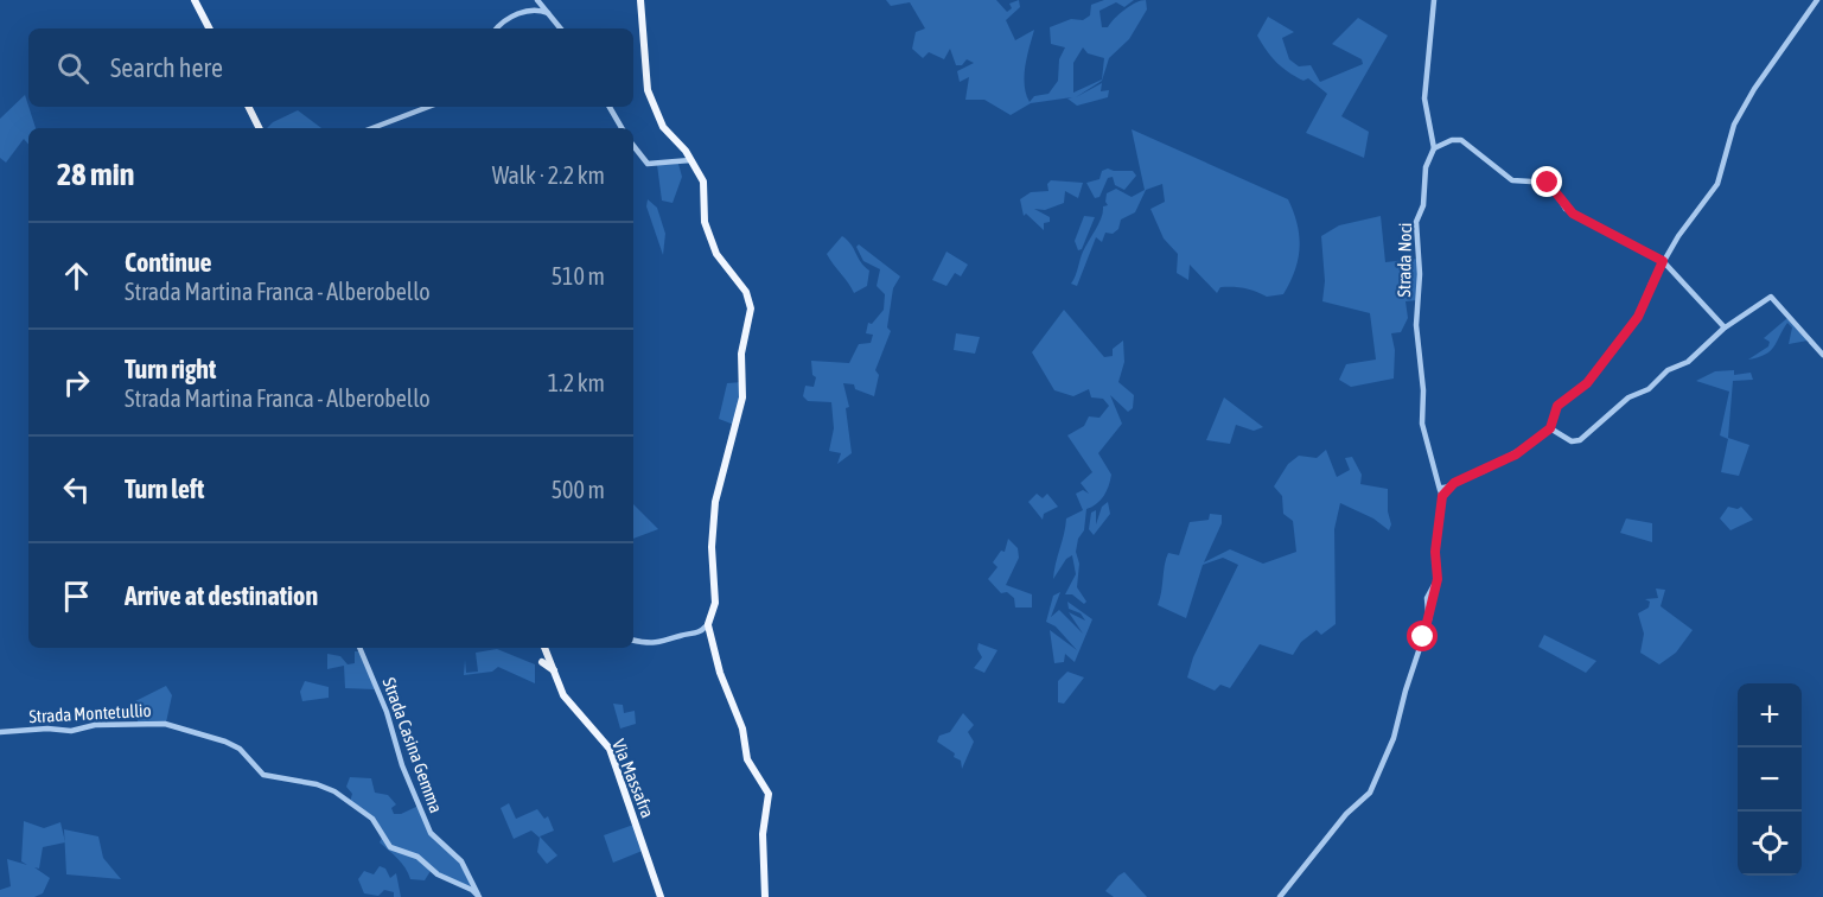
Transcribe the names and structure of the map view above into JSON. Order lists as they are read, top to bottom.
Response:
{
  "streets": {
    "main road": ["Via Massafra"],
    "street": ["Strada Noci", "Strada Montetullio", "Strada Casina Gemma"]
  },
  "crossings": [
    ["Strada Montetullio", "Strada Casina Gemma"]
  ],
  "page": {
    "search": "Search here",
    "heading": ["28 min", "Walk · 2.2 km"],
    "list": [
      ["Continue", "Strada Martina Franca - Alberobello", "510 m"],
      ["Turn right", "Strada Martina Franca - Alberobello", "1.2 km"],
      ["Turn left", "500 m"],
      "Arrive at destination"
    ],
    "map_buttons": ["+", "−"]
  }
}
